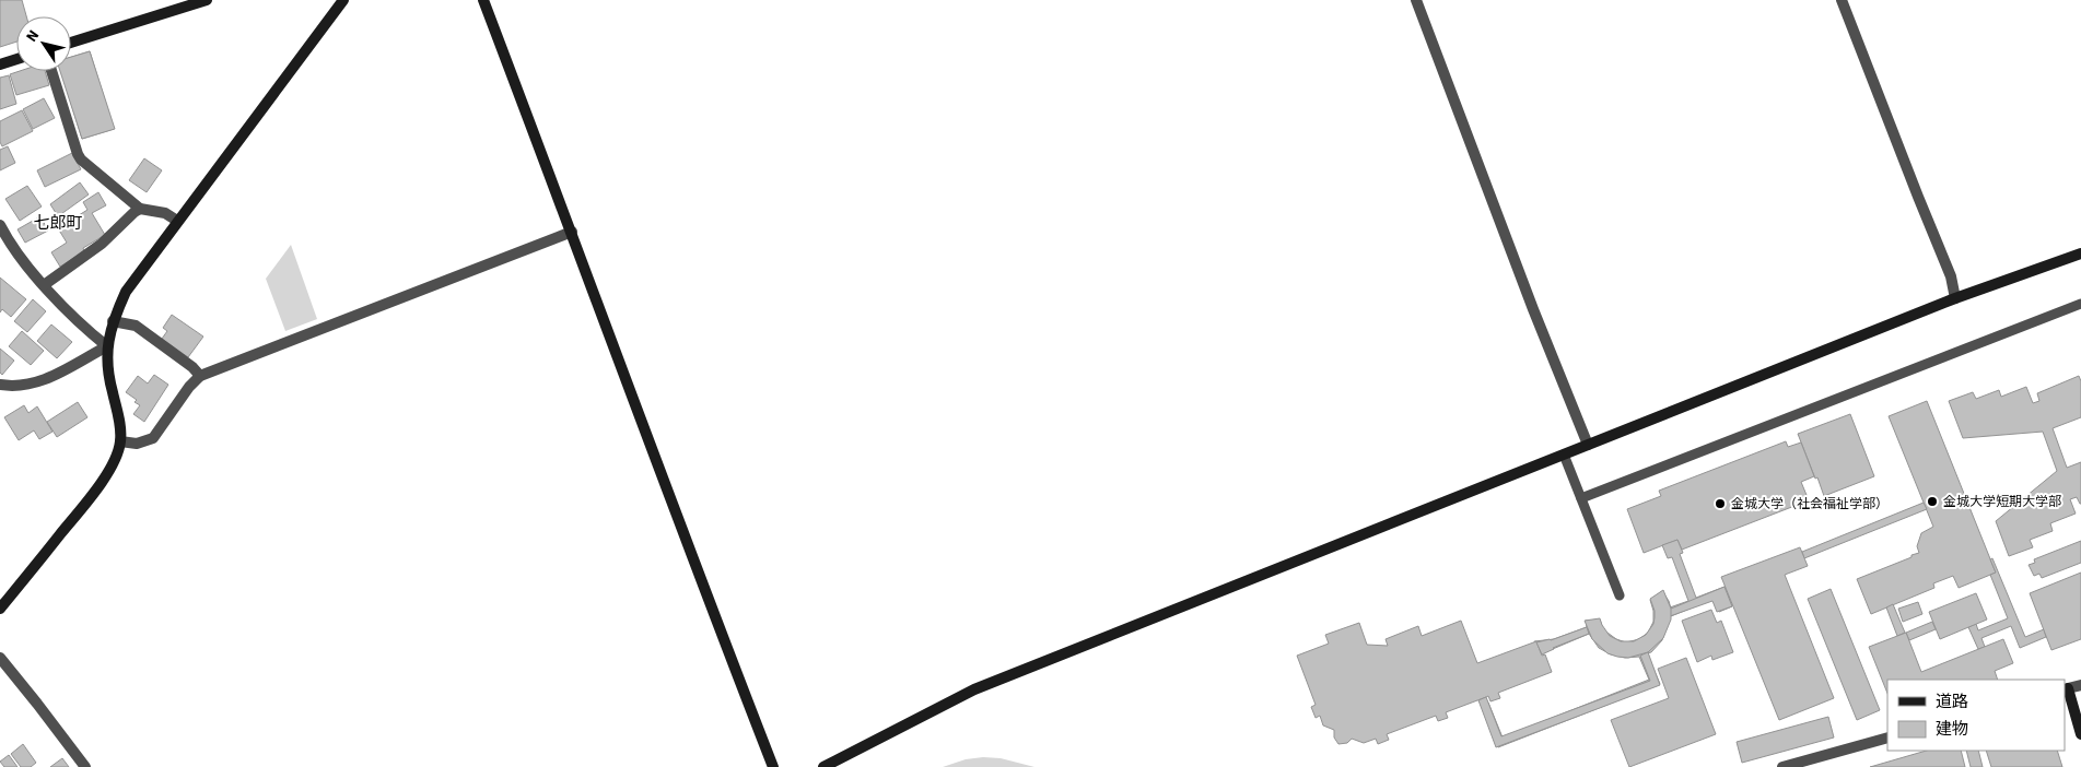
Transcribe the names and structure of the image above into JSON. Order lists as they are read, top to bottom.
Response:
{
  "districts": ["七郎町"],
  "places": ["金城大学短期大学部", "金城大学（社会福祉学部）"],
  "legend": ["道路", "建物"],
  "north": "top left"
}
